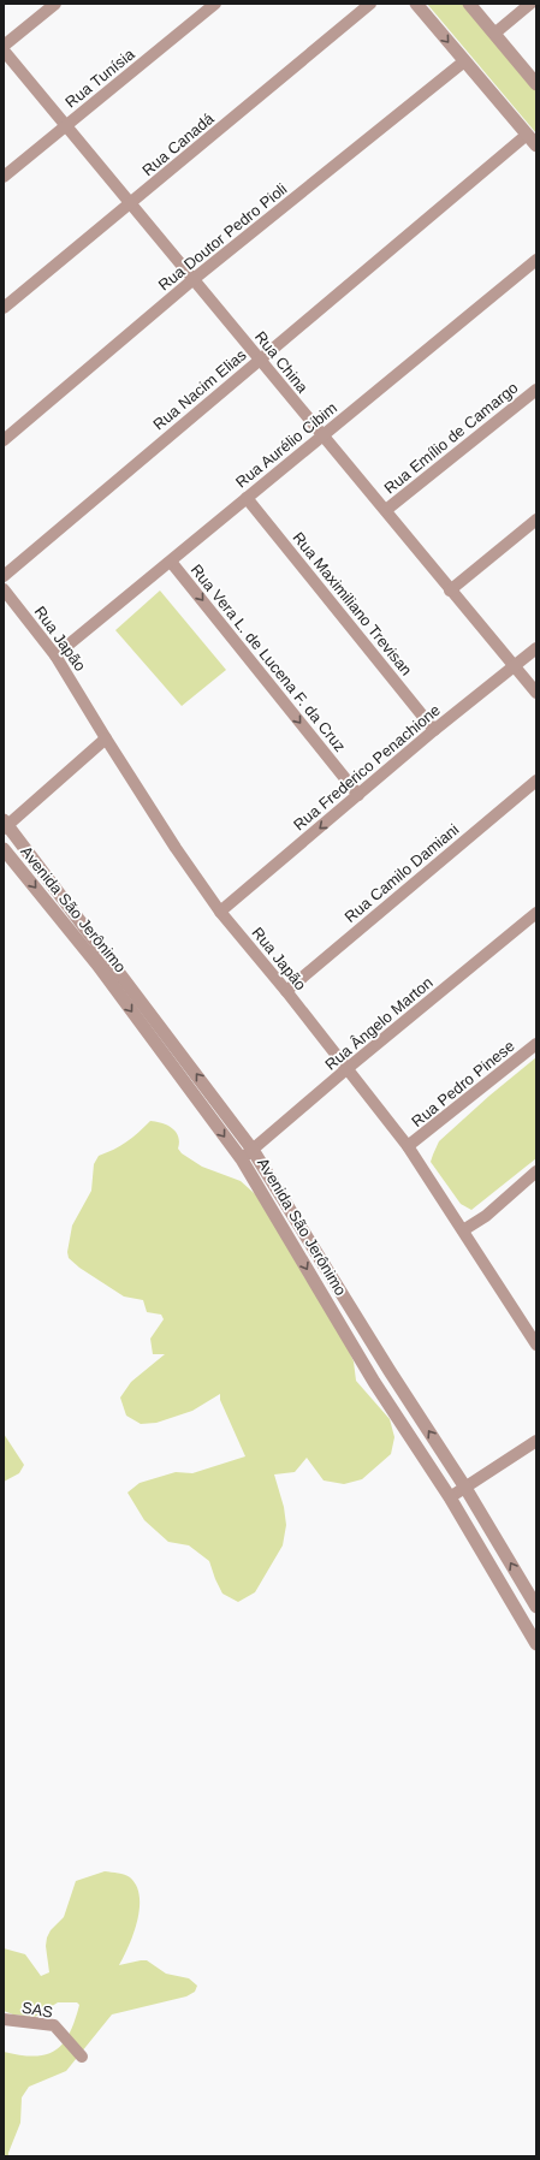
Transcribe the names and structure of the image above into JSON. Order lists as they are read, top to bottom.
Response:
{
  "streets": {
    "street": [
      "Rua Tunísia",
      "Rua Canadá",
      "Rua Doutor Pedro Pioli",
      "Rua China",
      "Rua Nacim Elias",
      "Rua Emílio de Camargo",
      "Rua Aurélio Cibim",
      "Rua Maximiliano Trevisan",
      "Rua Japão",
      "Rua Vera L. de Lucena F. da Cruz",
      "Rua Frederico Penachione",
      "Rua Camilo Damiani",
      "Avenida São Jerônimo",
      "Rua Ângelo Marton",
      "Rua Pedro Pinese",
      "SAS"
    ]
  },
  "crossings": [
    ["Rua Tunísia", "Rua China"],
    ["Rua Canadá", "Rua China"],
    ["Rua Doutor Pedro Pioli", "Rua China"],
    ["Rua China", "Rua Nacim Elias"],
    ["Rua China", "Rua Emílio de Camargo"],
    ["Rua China", "Rua Aurélio Cibim"],
    ["Rua China", "Rua Frederico Penachione"],
    ["Rua Aurélio Cibim", "Rua Maximiliano Trevisan"],
    ["Rua Aurélio Cibim", "Rua Japão"],
    ["Rua Aurélio Cibim", "Rua Vera L. de Lucena F. da Cruz"],
    ["Rua Maximiliano Trevisan", "Rua Frederico Penachione"],
    ["Rua Japão", "Rua Frederico Penachione"],
    ["Rua Japão", "Rua Camilo Damiani"],
    ["Rua Japão", "Rua Ângelo Marton"],
    ["Rua Japão", "Rua Pedro Pinese"],
    ["Rua Vera L. de Lucena F. da Cruz", "Rua Frederico Penachione"],
    ["Avenida São Jerônimo", "Rua Ângelo Marton"]
  ],
  "one_way": ["Rua Vera L. de Lucena F. da Cruz", "Rua Frederico Penachione"]
}
